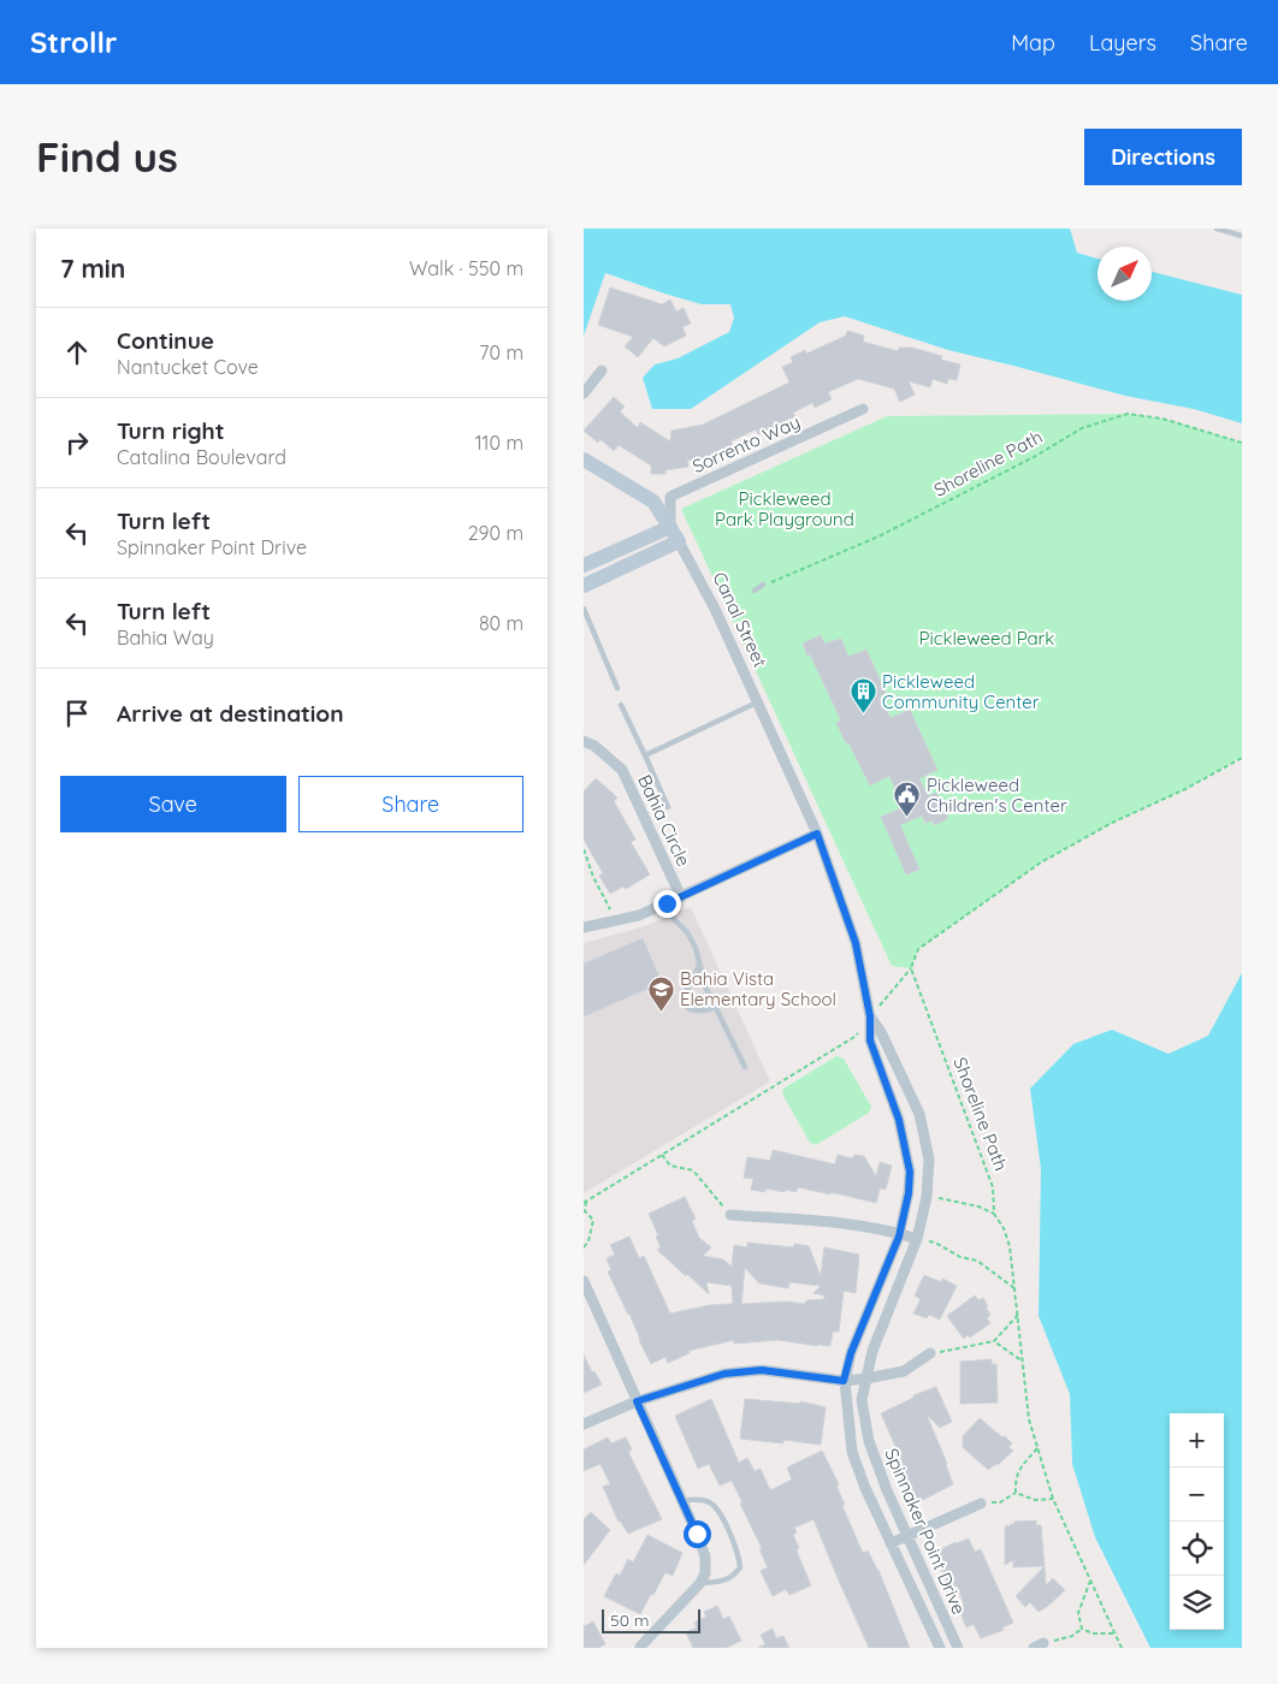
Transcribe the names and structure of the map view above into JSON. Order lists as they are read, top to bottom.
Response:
{
  "streets": {
    "street": [
      "Sorrento Way",
      "Canal Street",
      "Bahia Circle",
      "Spinnaker Point Drive"
    ],
    "path": ["Shoreline Path"]
  },
  "crossings": [
    ["Sorrento Way", "Canal Street"],
    ["Canal Street", "Spinnaker Point Drive"]
  ],
  "parks": ["Pickleweed Park Playground", "Pickleweed Park"],
  "places": {
    "building": ["Pickleweed Community Center"],
    "public building": ["Pickleweed Children's Center"],
    "school or university": ["Bahia Vista Elementary School"]
  },
  "scale_bar": "50 m",
  "north": "top right",
  "page": {
    "header": "Strollr",
    "nav": ["Map", "Layers", "Share"],
    "buttons": [
      "Directions",
      ["Save", "Share"]
    ],
    "title": "Find us",
    "heading": ["7 min", "Walk · 550 m"],
    "list": [
      ["Continue", "Nantucket Cove", "70 m"],
      ["Turn right", "Catalina Boulevard", "110 m"],
      ["Turn left", "Spinnaker Point Drive", "290 m"],
      ["Turn left", "Bahia Way", "80 m"],
      "Arrive at destination"
    ],
    "map_buttons": ["+", "−"],
    "scale": "50 m"
  }
}
